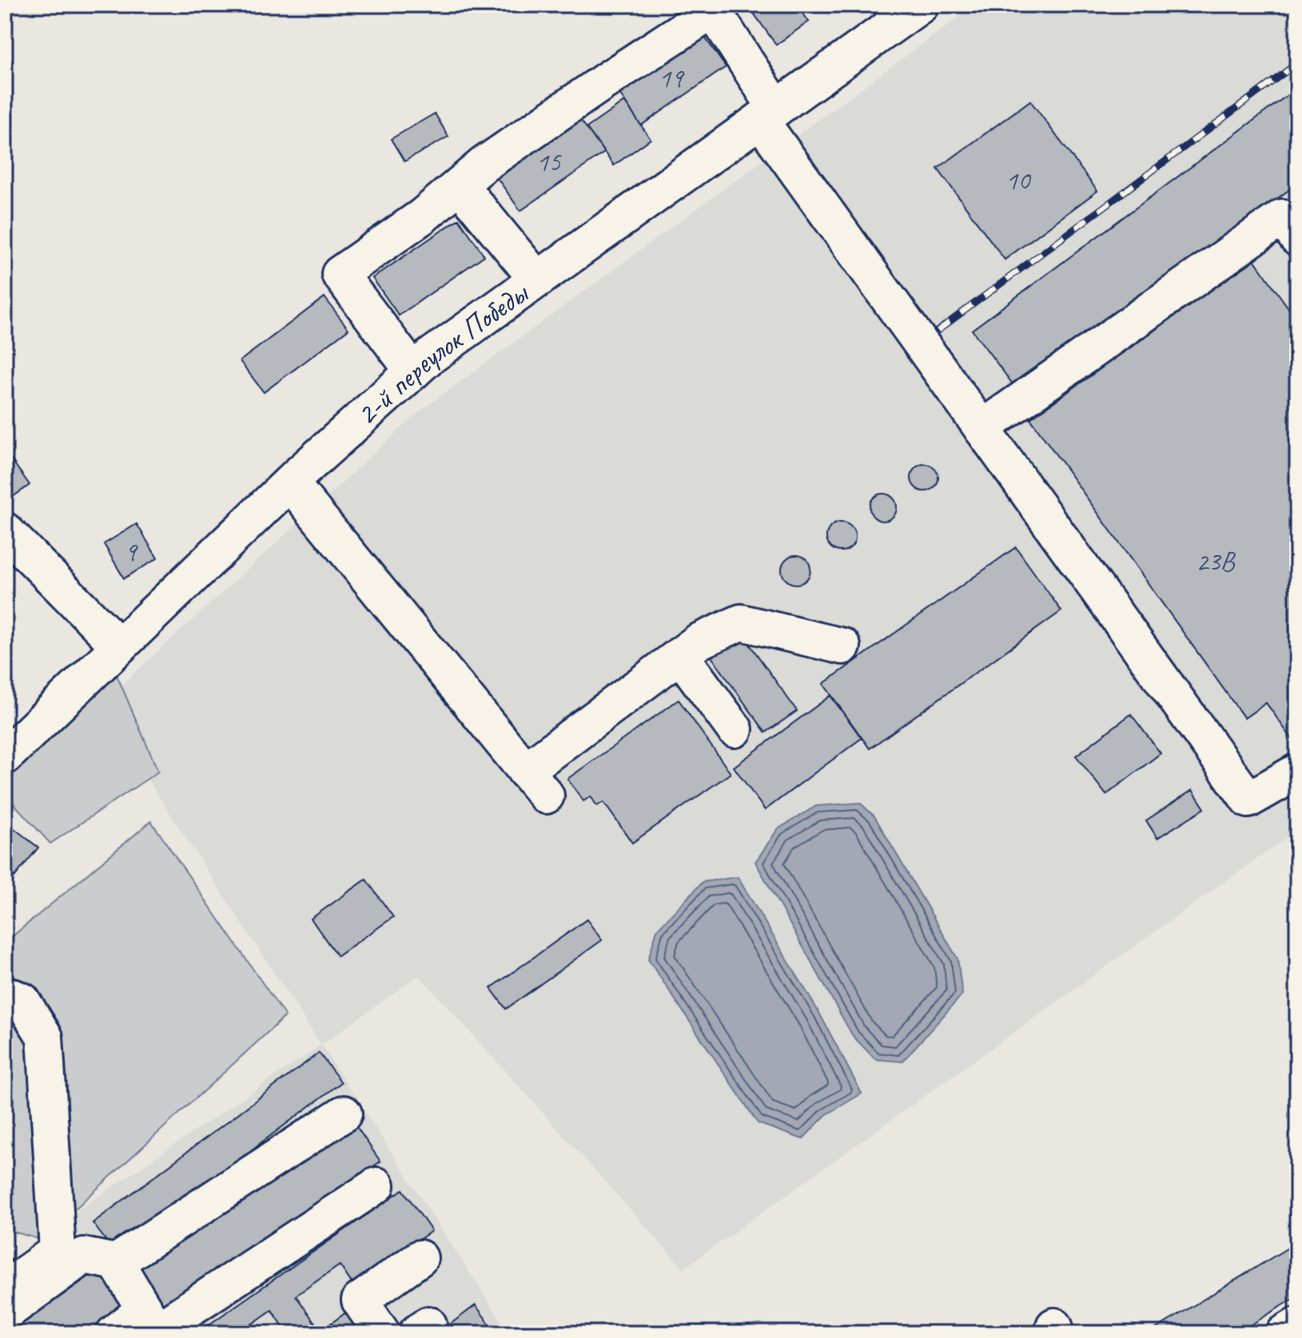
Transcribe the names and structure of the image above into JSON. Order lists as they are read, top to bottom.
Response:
{
  "streets": {
    "street": ["2-й переулок Победы"]
  },
  "house_numbers": [
    "19",
    "15",
    "10",
    "9",
    "23В"
  ]
}
